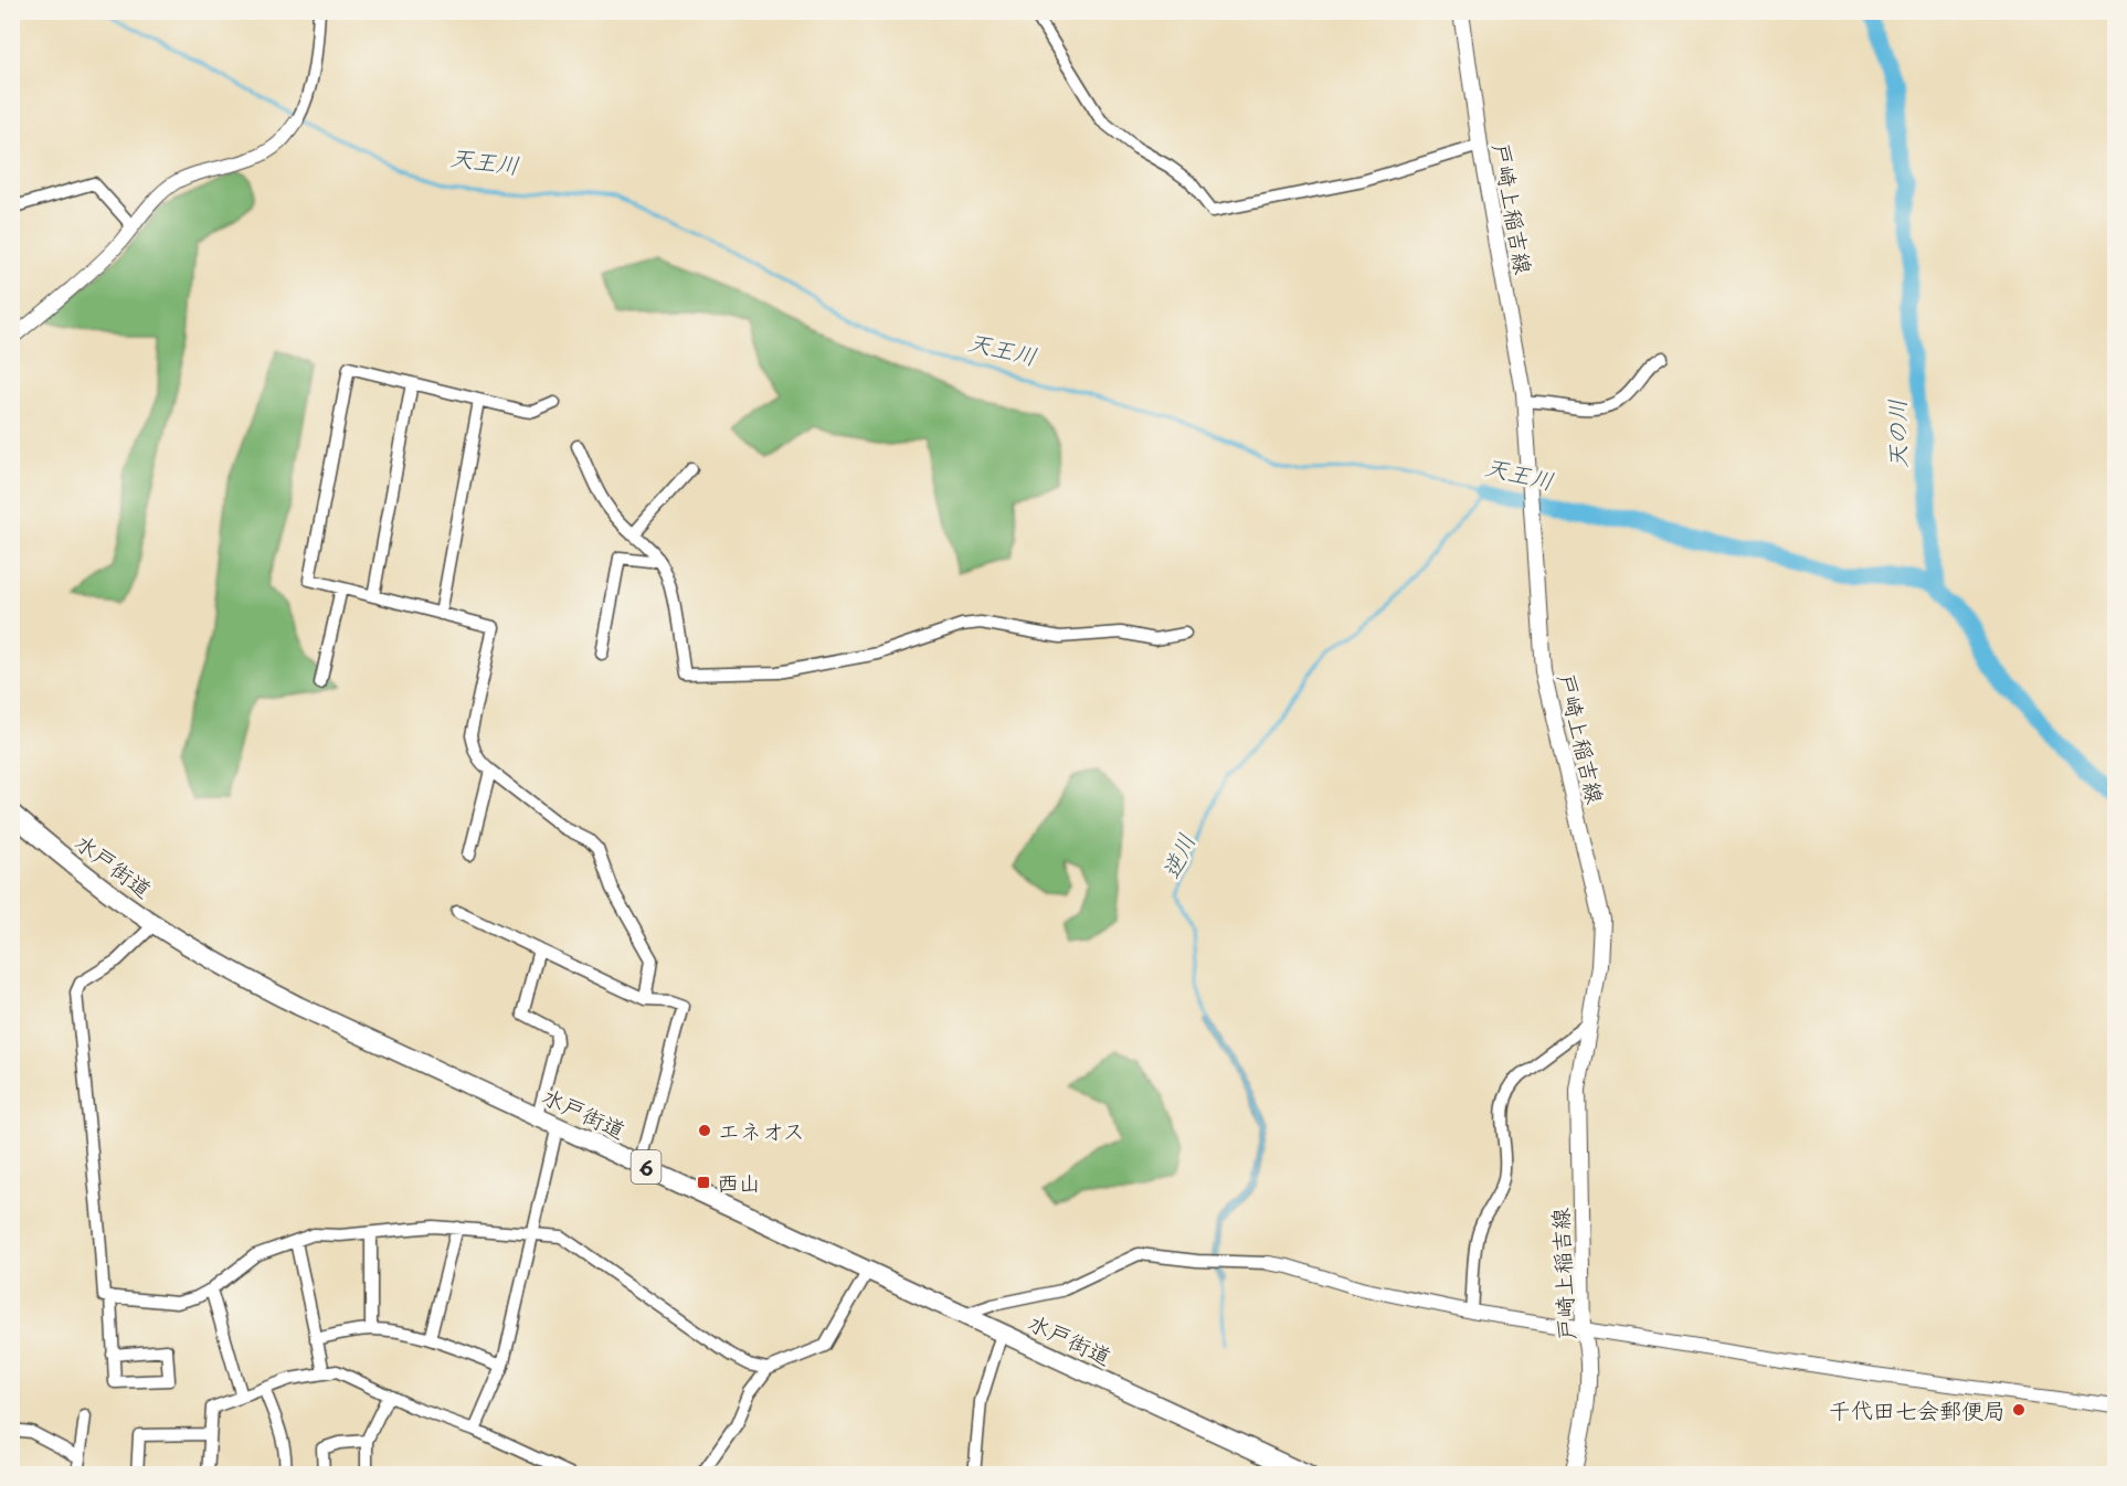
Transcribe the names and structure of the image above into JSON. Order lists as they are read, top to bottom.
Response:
{
  "streets": {
    "highway": ["水戸街道", "6"],
    "main road": ["戸崎上稲吉線"]
  },
  "water": ["天王川", "天の川", "逆川"],
  "places": {
    "other": ["エネオス", "千代田七会郵便局"],
    "transit": ["西山"]
  }
}
